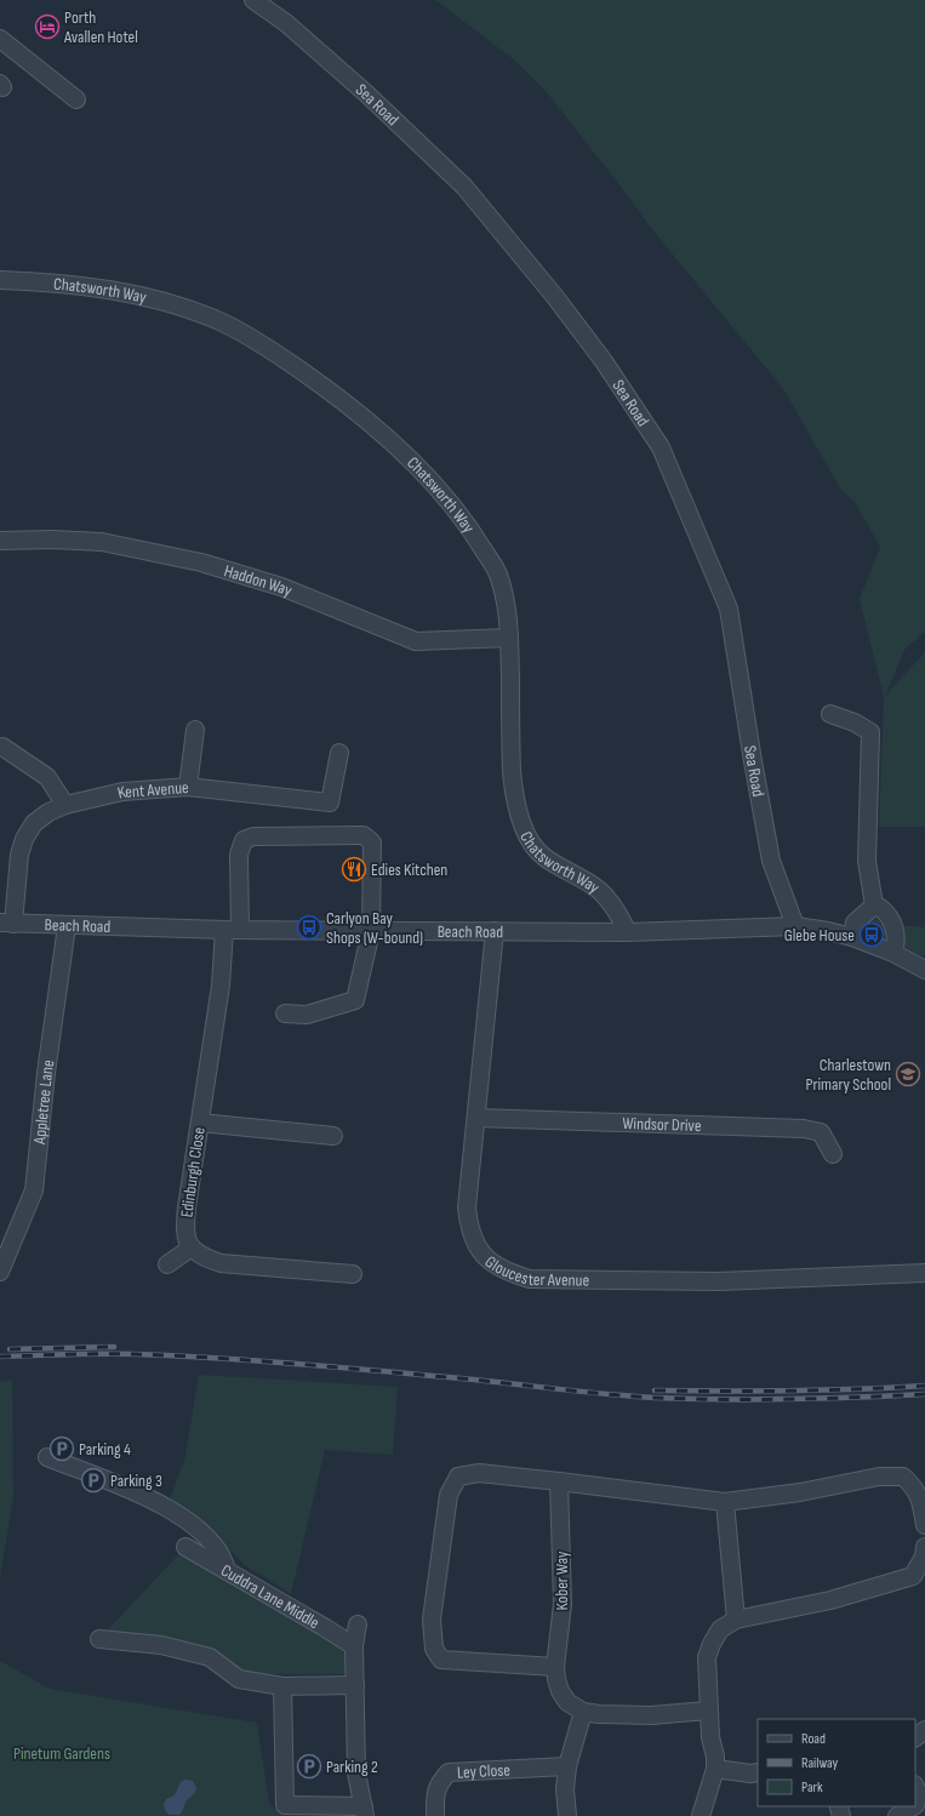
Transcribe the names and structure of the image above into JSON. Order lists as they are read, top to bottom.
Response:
{
  "streets": {
    "street": [
      "Sea Road",
      "Chatsworth Way",
      "Haddon Way",
      "Kent Avenue",
      "Beach Road",
      "Appletree Lane",
      "Windsor Drive",
      "Edinburgh Close",
      "Gloucester Avenue",
      "Kober Way",
      "Cuddra Lane Middle",
      "Ley Close"
    ]
  },
  "crossings": [
    ["Sea Road", "Beach Road"],
    ["Chatsworth Way", "Haddon Way"],
    ["Chatsworth Way", "Beach Road"],
    ["Kent Avenue", "Beach Road"],
    ["Beach Road", "Appletree Lane"],
    ["Beach Road", "Edinburgh Close"],
    ["Beach Road", "Gloucester Avenue"],
    ["Windsor Drive", "Gloucester Avenue"]
  ],
  "parks": ["Pinetum Gardens"],
  "places": {
    "hotel": ["Porth Avallen Hotel"],
    "restaurant": ["Edies Kitchen"],
    "bus stop": ["Carlyon Bay Shops (W-bound)", "Glebe House"],
    "school or university": ["Charlestown Primary School"],
    "parking": ["Parking 4", "Parking 3", "Parking 2"]
  },
  "legend": ["Road", "Railway", "Park"]
}
